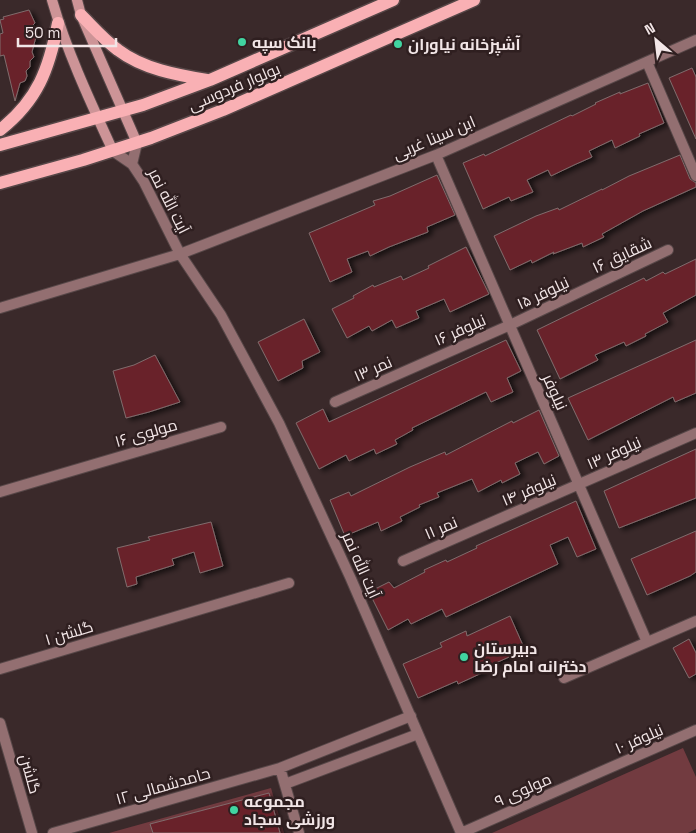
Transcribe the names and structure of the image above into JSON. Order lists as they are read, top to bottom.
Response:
{
  "streets": {
    "main road": ["بولوار فردوسی"],
    "street": [
      "ابن سینا غربی",
      "آیت الله نمر",
      "شقایق ۱۶",
      "نیلوفر ۱۵",
      "نیلوفر ۱۶",
      "نمر ۱۳",
      "نیلوفر",
      "مولوی ۱۶",
      "نیلوفر ۱۳",
      "نیلوفر ۱۴",
      "نمر ۱۱",
      "گلشن ۱",
      "نیلوفر ۱۰",
      "گلشن",
      "حامدشمالی ۱۲",
      "مولوی ۹"
    ]
  },
  "crossings": [
    ["بولوار فردوسی", "آیت الله نمر"],
    ["ابن سینا غربی", "آیت الله نمر"],
    ["ابن سینا غربی", "نیلوفر"],
    ["آیت الله نمر", "حامدشمالی ۱۲"],
    ["آیت الله نمر", "مولوی ۹"],
    ["شقایق ۱۶", "نیلوفر ۱۵"],
    ["نیلوفر ۱۵", "نیلوفر ۱۶"],
    ["نیلوفر ۱۵", "نیلوفر"],
    ["نیلوفر ۱۶", "نمر ۱۳"],
    ["نیلوفر ۱۶", "نیلوفر"],
    ["نیلوفر", "نیلوفر ۱۳"],
    ["نیلوفر", "نیلوفر ۱۴"],
    ["نیلوفر ۱۳", "نیلوفر ۱۴"],
    ["نیلوفر ۱۴", "نمر ۱۱"],
    ["نیلوفر ۱۰", "مولوی ۹"]
  ],
  "places": [
    "بانک سپه",
    "آشپزخانه نیاوران",
    "دبیرستان دخترانه امام رضا",
    "مجموعه ورزشی سجاد"
  ],
  "scale_bar": "50 m",
  "north": "top left"
}
